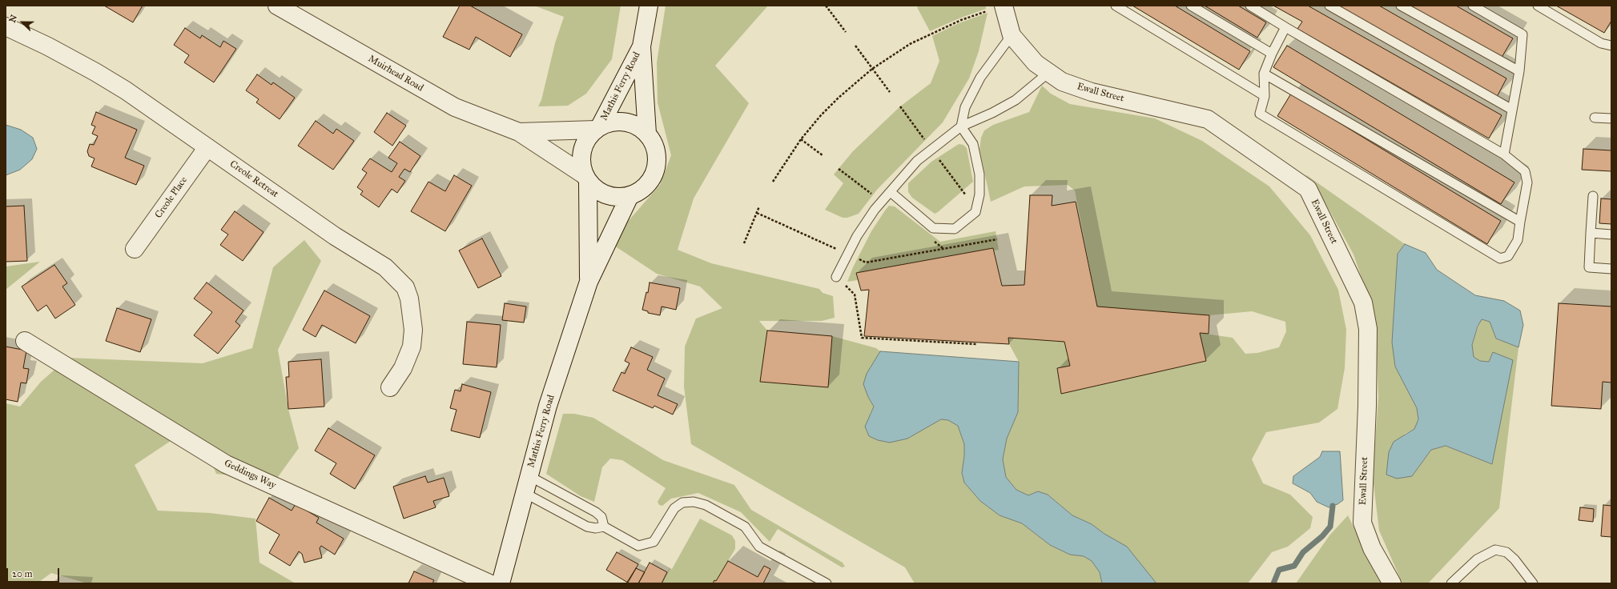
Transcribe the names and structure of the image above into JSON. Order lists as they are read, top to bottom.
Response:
{
  "streets": {
    "street": [
      "Muirhead Road",
      "Mathis Ferry Road",
      "Ewall Street",
      "Creole Retreat",
      "Creole Place",
      "Geddings Way"
    ]
  },
  "crossings": [
    ["Muirhead Road", "Mathis Ferry Road"],
    ["Creole Retreat", "Creole Place"]
  ],
  "scale_bar": "20 m",
  "north": "left"
}
